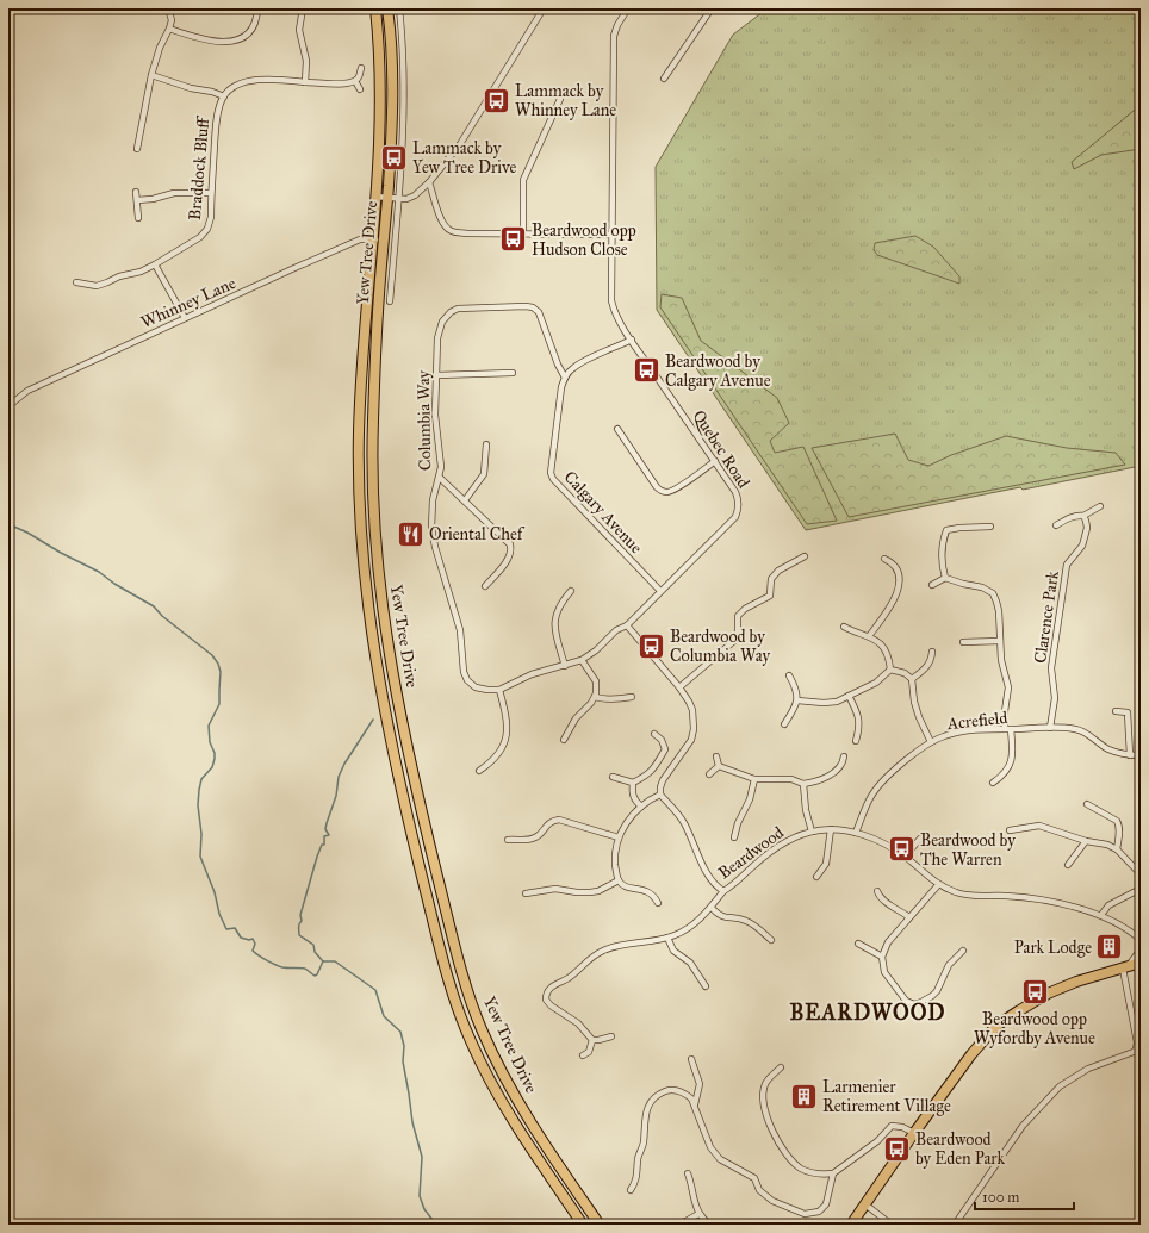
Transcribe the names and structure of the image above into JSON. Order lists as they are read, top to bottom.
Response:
{
  "streets": {
    "highway": ["Yew Tree Drive"],
    "street": [
      "Braddock Bluff",
      "Whinney Lane",
      "Columbia Way",
      "Quebec Road",
      "Calgary Avenue",
      "Clarence Park",
      "Acrefield",
      "Beardwood"
    ]
  },
  "crossings": [
    ["Yew Tree Drive", "Whinney Lane"],
    ["Columbia Way", "Calgary Avenue"],
    ["Quebec Road", "Calgary Avenue"],
    ["Clarence Park", "Acrefield"],
    ["Acrefield", "Beardwood"]
  ],
  "districts": ["BEARDWOOD"],
  "places": {
    "bus stop": [
      "Lammack by Whinney Lane",
      "Lammack by Yew Tree Drive",
      "Beardwood opp Hudson Close",
      "Beardwood by Calgary Avenue",
      "Beardwood by Columbia Way",
      "Beardwood by The Warren",
      "Beardwood opp Wyfordby Avenue",
      "Beardwood by Eden Park"
    ],
    "restaurant": ["Oriental Chef"],
    "building": ["Park Lodge", "Larmenier Retirement Village"]
  },
  "scale_bar": "100 m"
}
